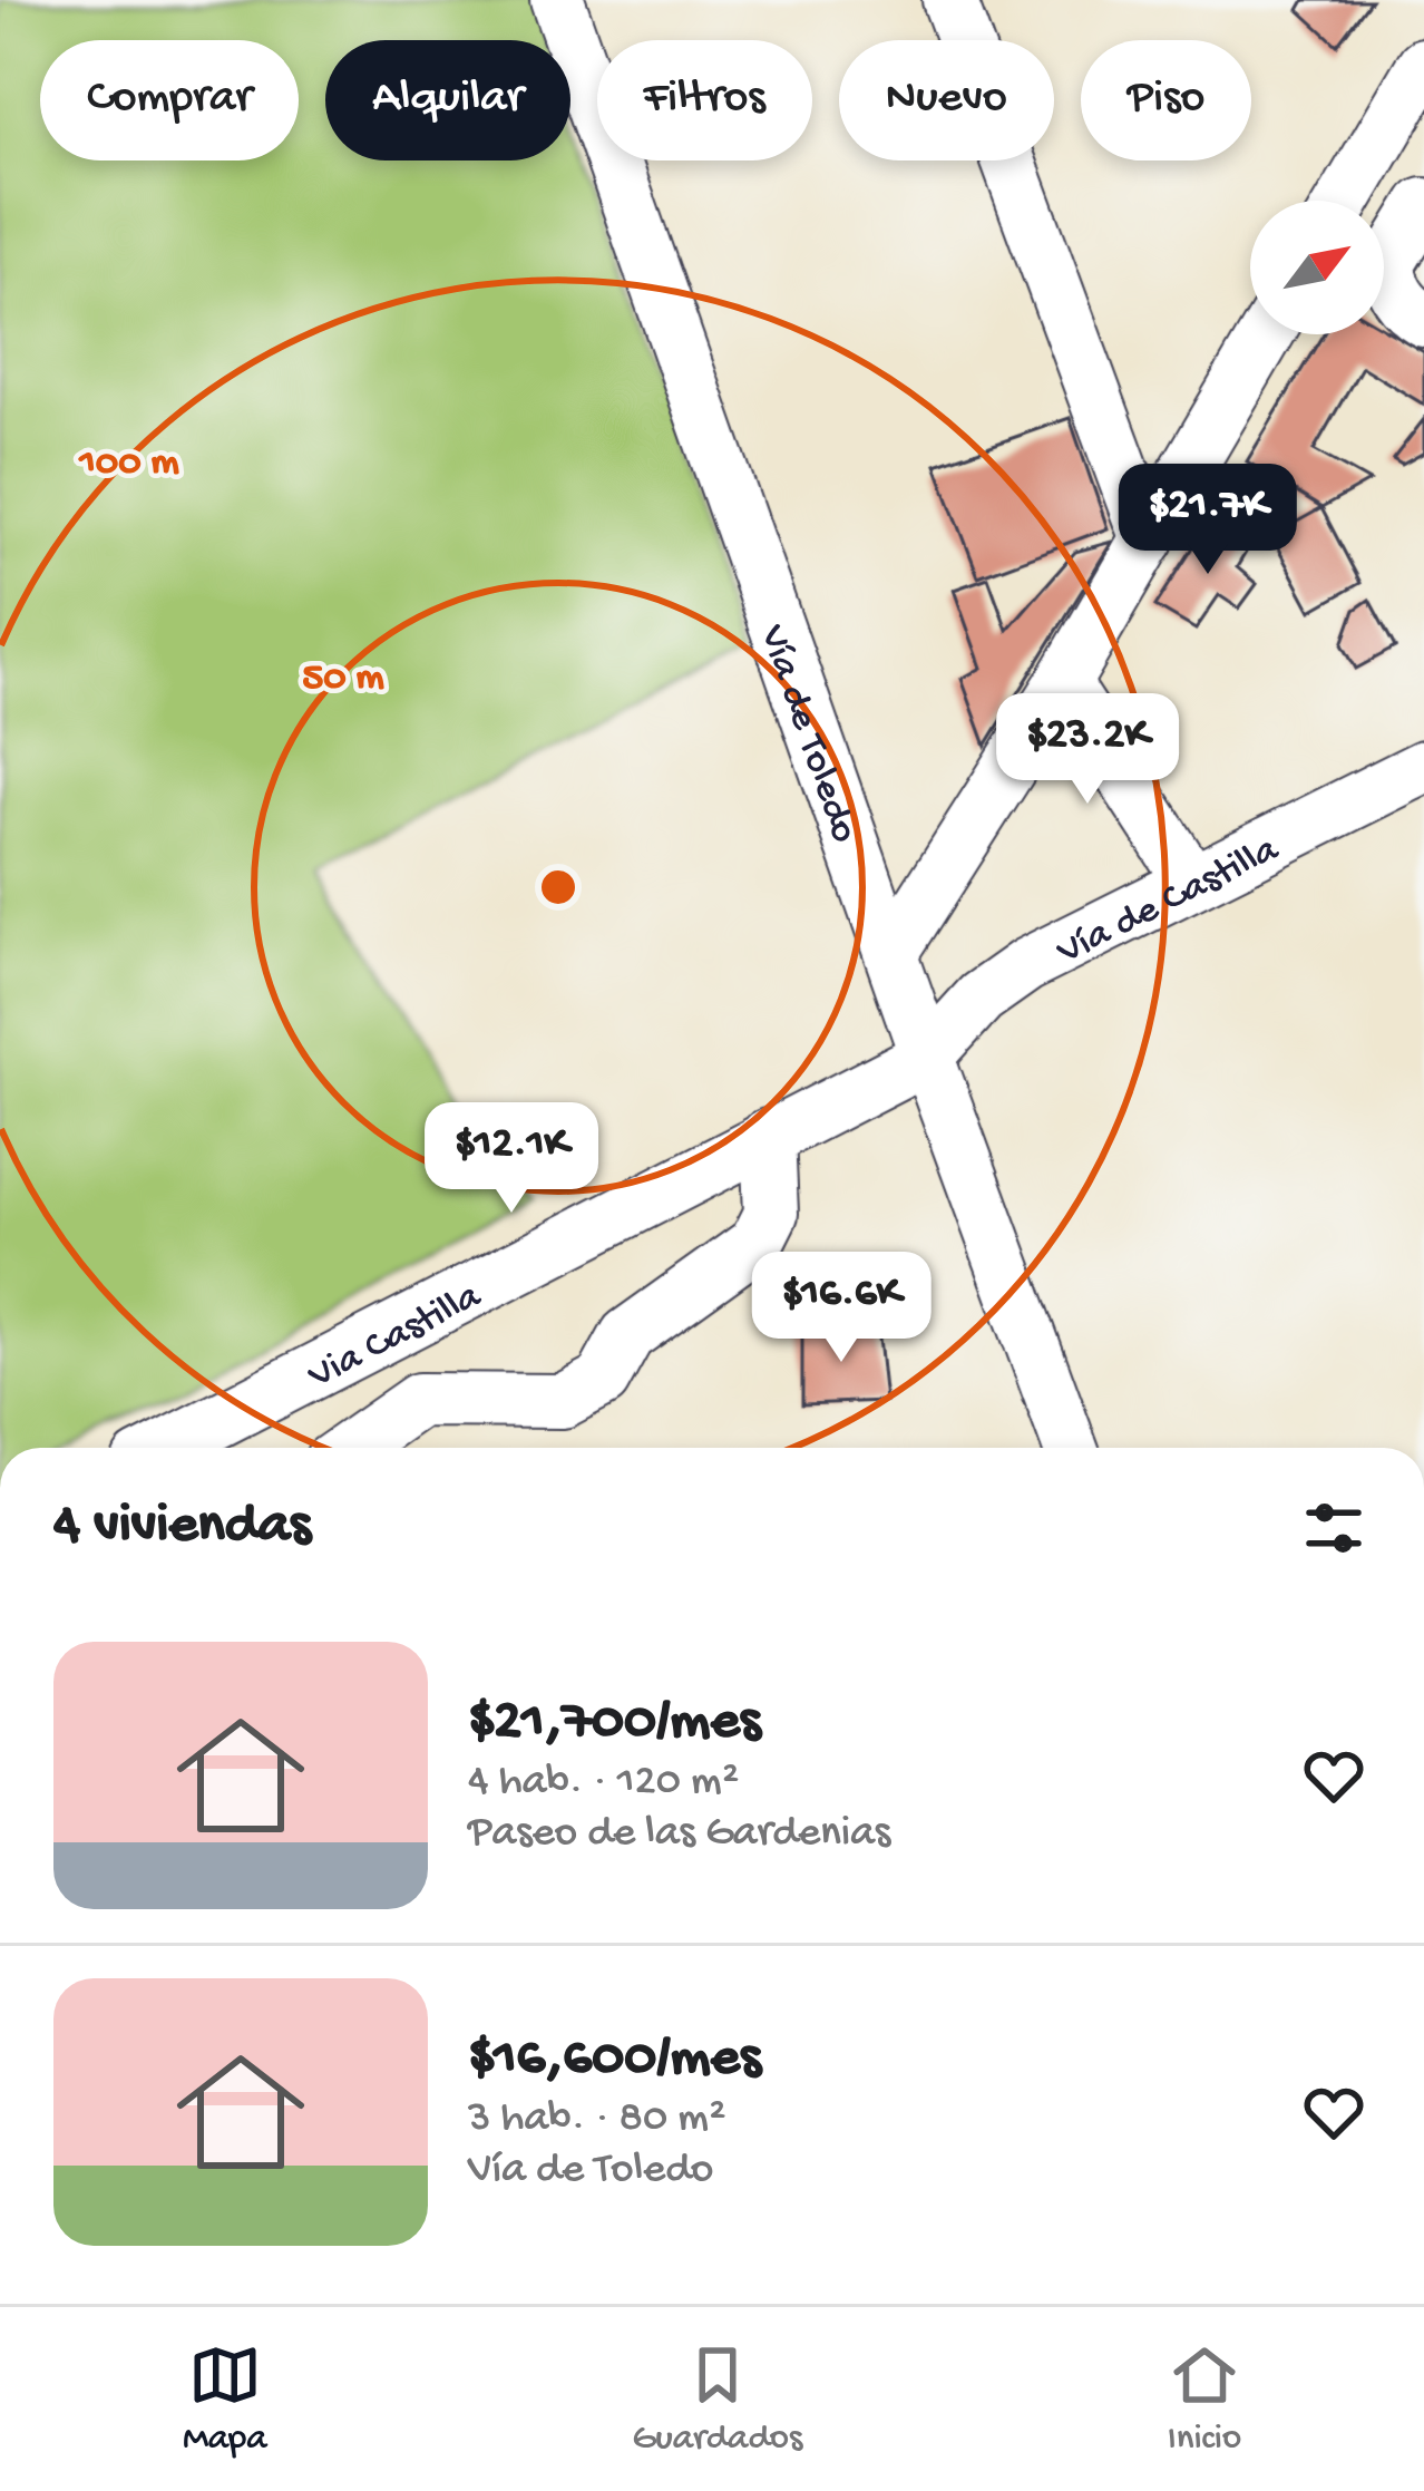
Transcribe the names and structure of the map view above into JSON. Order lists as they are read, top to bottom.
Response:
{
  "streets": {
    "street": ["Vía de Toledo", "Vía de Castilla", "Via Castilla"]
  },
  "crossings": [
    ["Vía de Toledo", "Vía de Castilla"],
    ["Vía de Toledo", "Via Castilla"],
    ["Vía de Castilla", "Via Castilla"]
  ],
  "north": "top right",
  "page": {
    "chip": [
      "Comprar",
      "Alquilar",
      "Filtros",
      "Nuevo",
      "Piso"
    ],
    "price": [
      "$21.7K",
      "$23.2K",
      "$12.1K",
      "$16.6K"
    ],
    "heading": "4 viviendas",
    "list": [
      {
        "name": "$21,700/mes",
        "note": "4 hab. · 120 m² · Paseo de las Gardenias"
      },
      {
        "name": "$16,600/mes",
        "note": "3 hab. · 80 m² · Vía de Toledo"
      }
    ],
    "tabs": ["Mapa", "Guardados", "Inicio"]
  },
  "rings": ["100 m", "50 m"]
}
